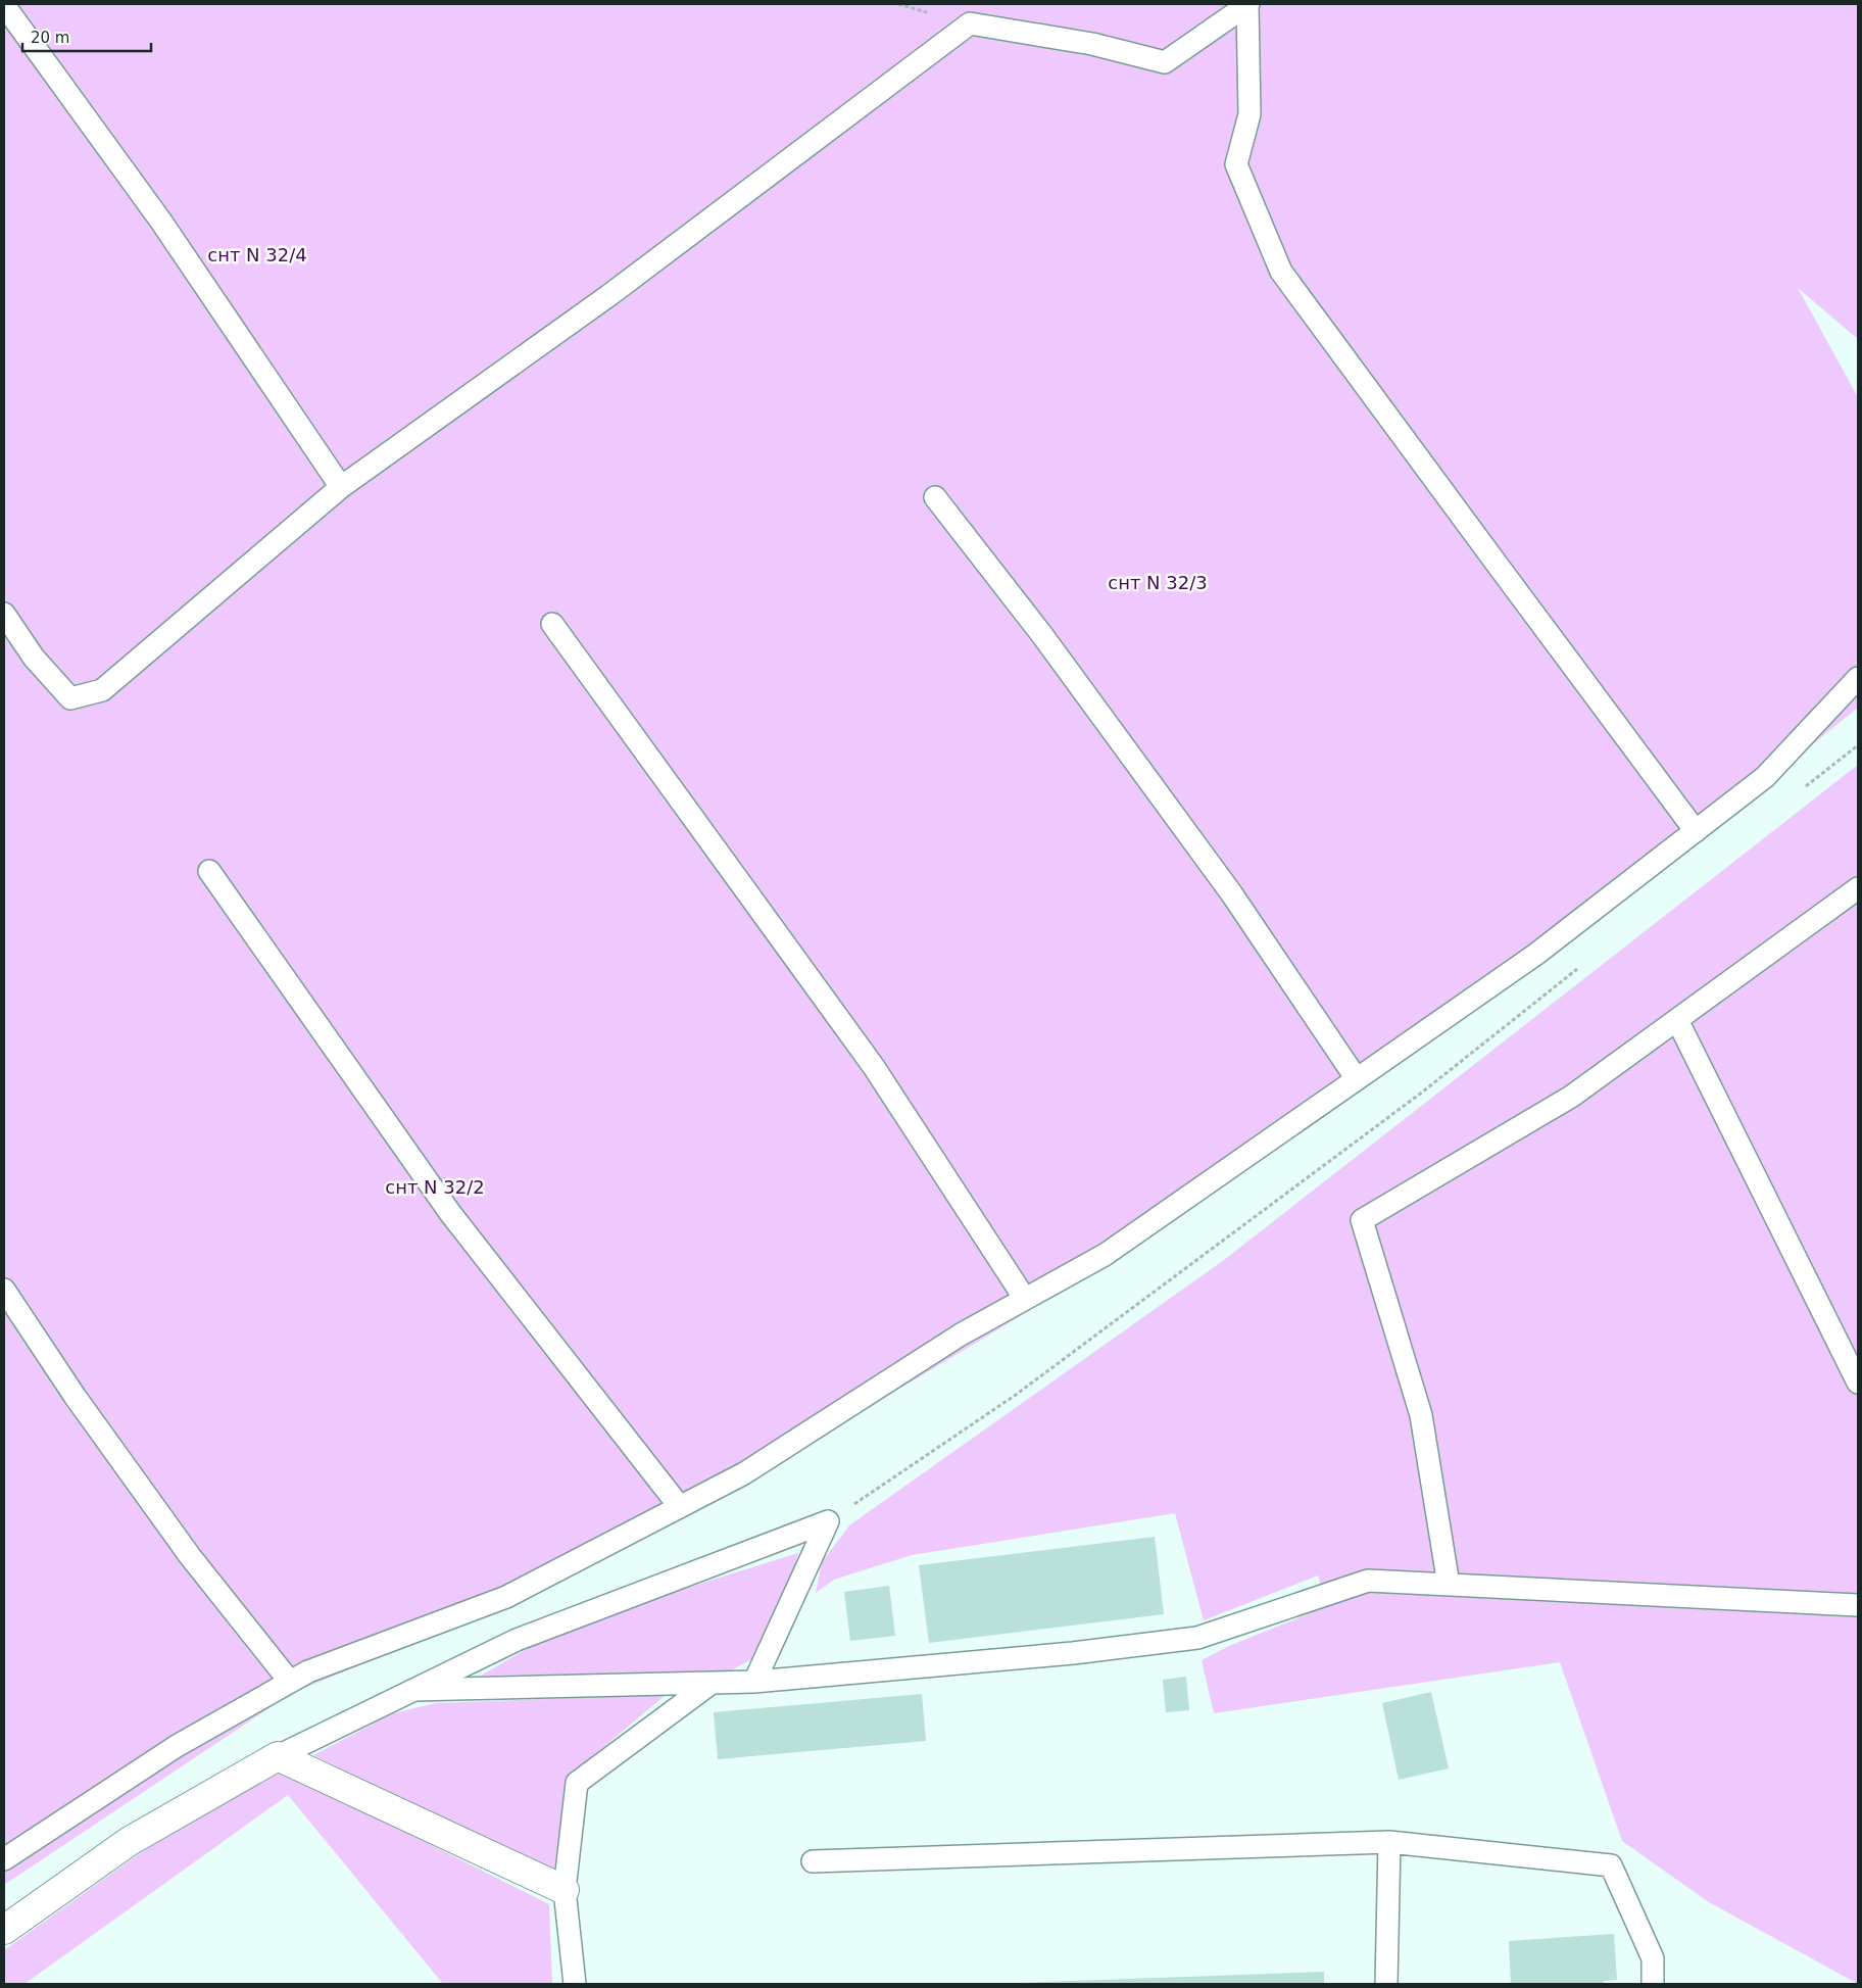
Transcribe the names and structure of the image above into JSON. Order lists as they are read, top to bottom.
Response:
{
  "parks": ["снт N 32/4", "снт N 32/3", "снт N 32/2"],
  "scale_bar": "20 m"
}
